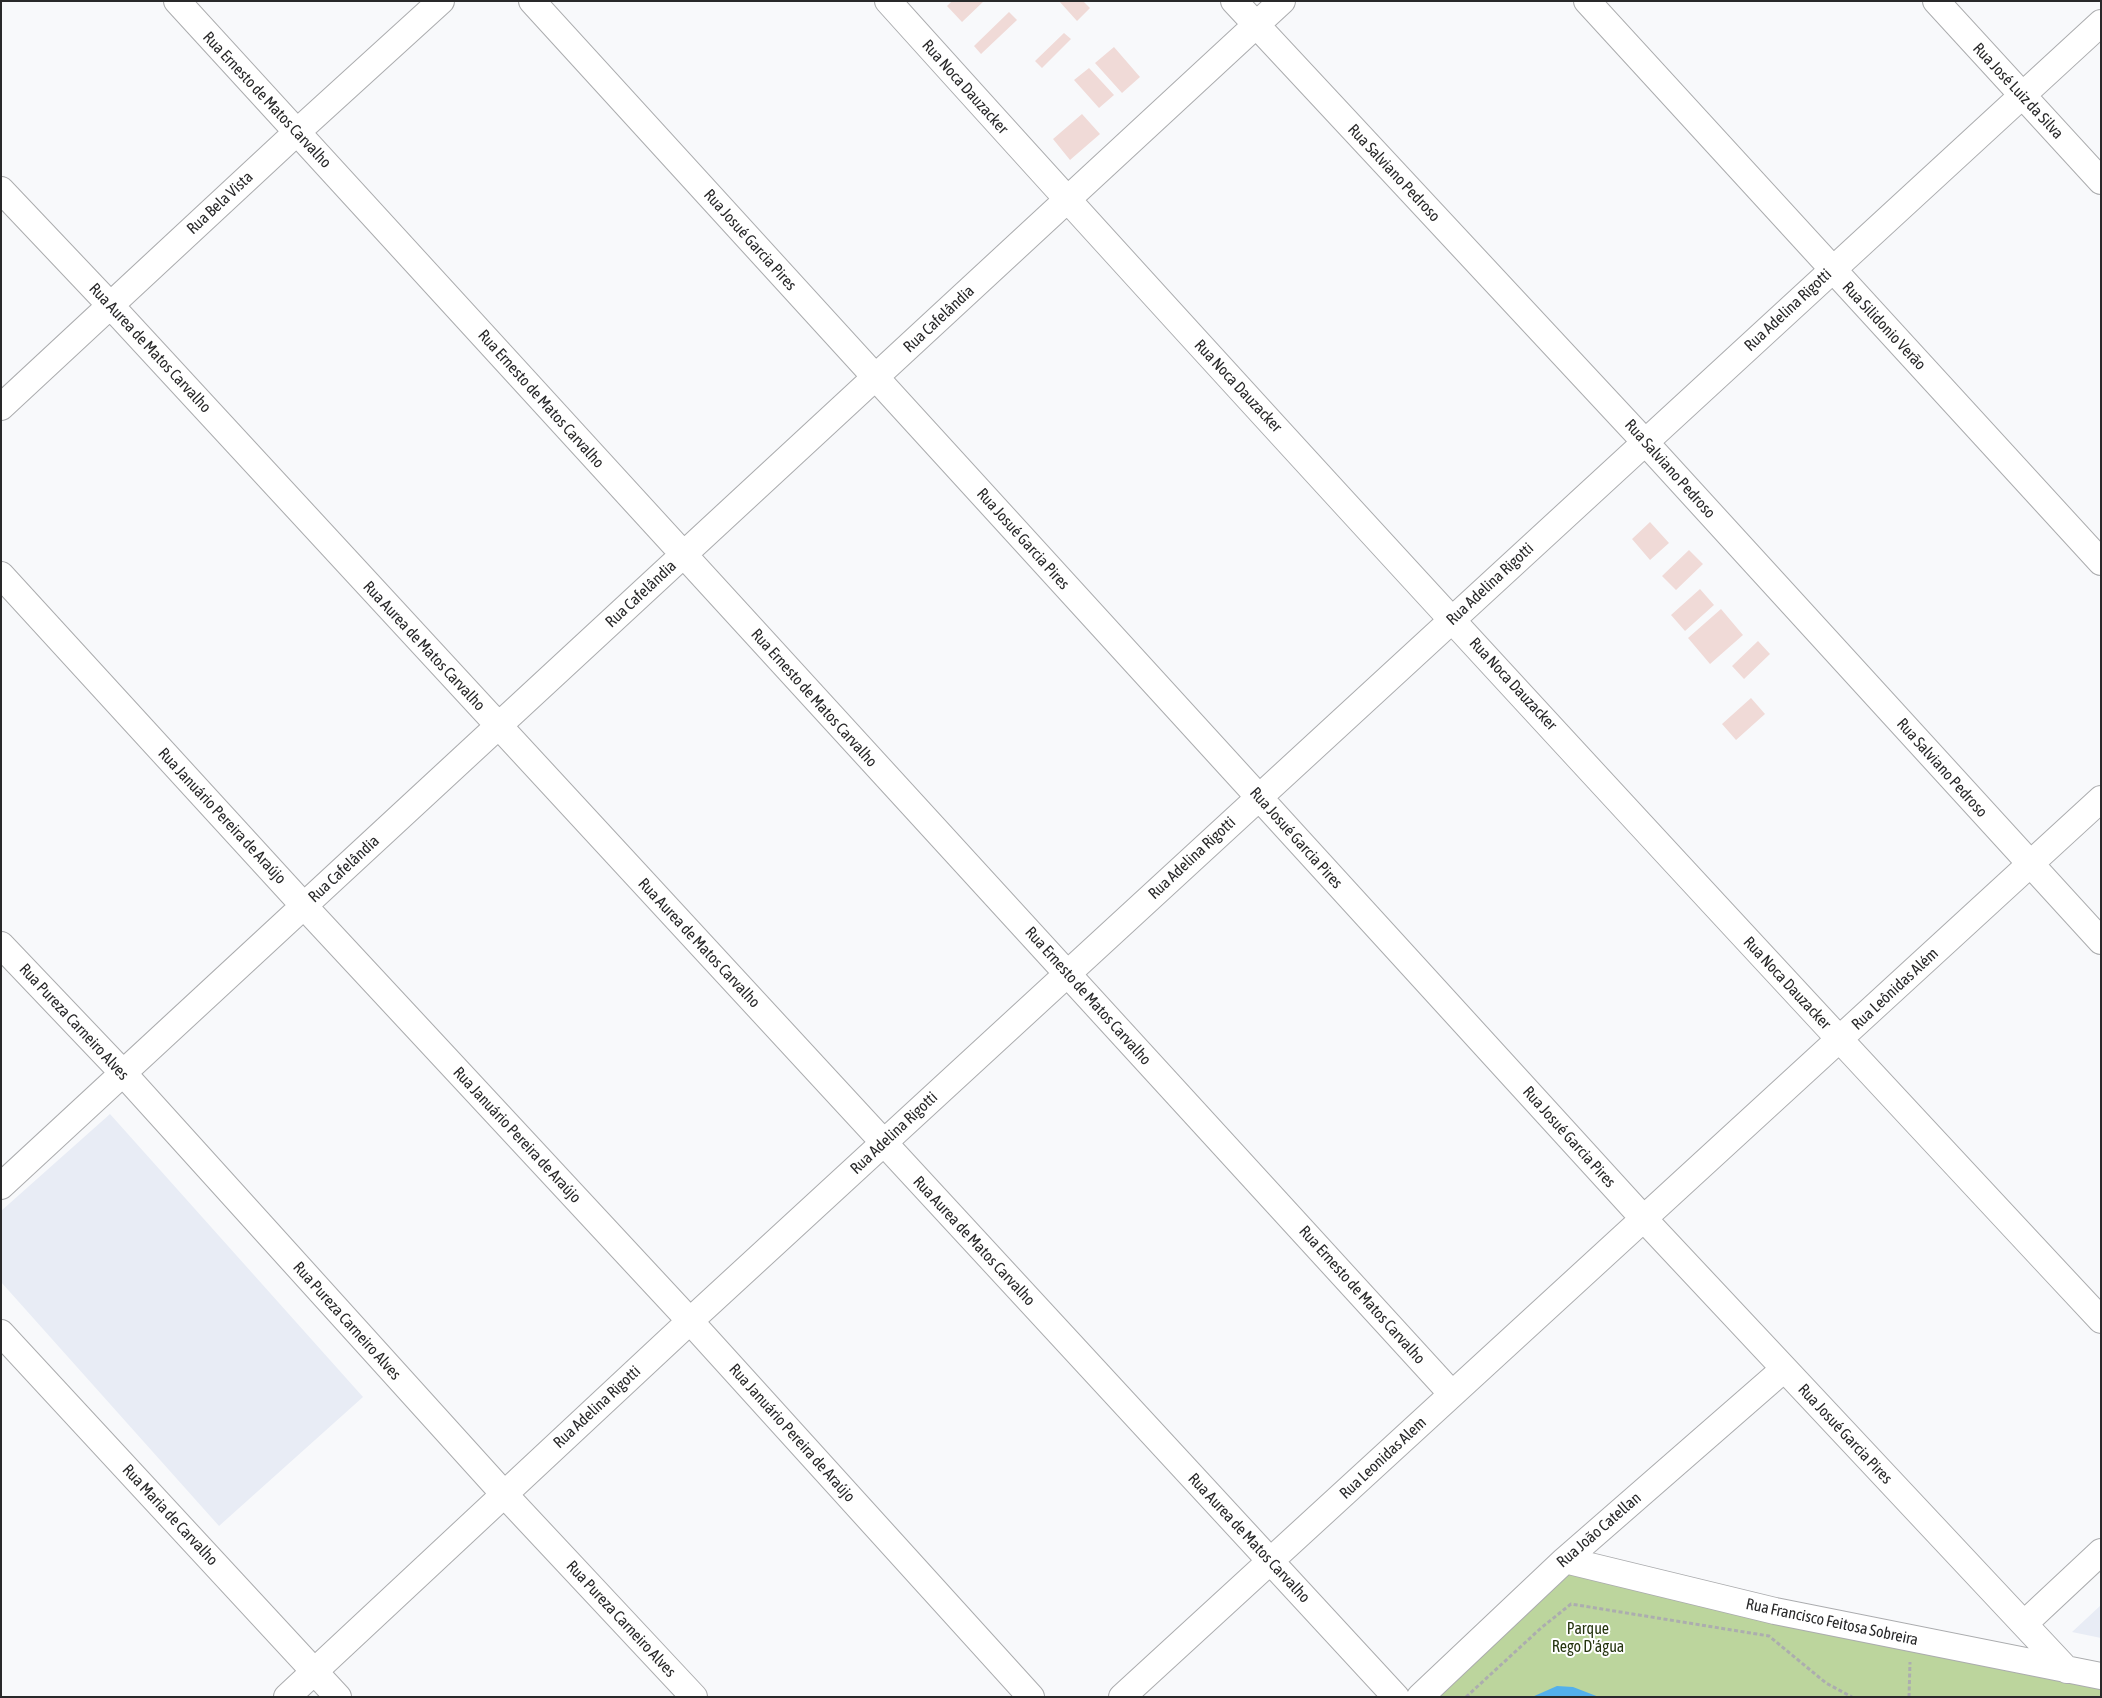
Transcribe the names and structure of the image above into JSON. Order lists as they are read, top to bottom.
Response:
{
  "streets": {
    "street": [
      "Rua Noca Dauzacker",
      "Rua José Luiz da Silva",
      "Rua Ernesto de Matos Carvalho",
      "Rua Salviano Pedroso",
      "Rua Bela Vista",
      "Rua Josué Garcia Pires",
      "Rua Adelina Rigotti",
      "Rua Cafelândia",
      "Rua Silidonio Verão",
      "Rua Aurea de Matos Carvalho",
      "Rua Januário Pereira de Araújo",
      "Rua Leônidas Além",
      "Rua Pureza Carneiro Alves",
      "Rua Leonidas Alem",
      "Rua Maria de Carvalho",
      "Rua João Catellan",
      "Rua Francisco Feitosa Sobreira"
    ]
  },
  "crossings": [
    ["Rua Noca Dauzacker", "Rua Adelina Rigotti"],
    ["Rua Noca Dauzacker", "Rua Cafelândia"],
    ["Rua Noca Dauzacker", "Rua Leônidas Além"],
    ["Rua José Luiz da Silva", "Rua Adelina Rigotti"],
    ["Rua Ernesto de Matos Carvalho", "Rua Bela Vista"],
    ["Rua Ernesto de Matos Carvalho", "Rua Adelina Rigotti"],
    ["Rua Ernesto de Matos Carvalho", "Rua Cafelândia"],
    ["Rua Ernesto de Matos Carvalho", "Rua Leonidas Alem"],
    ["Rua Salviano Pedroso", "Rua Adelina Rigotti"],
    ["Rua Salviano Pedroso", "Rua Cafelândia"],
    ["Rua Salviano Pedroso", "Rua Leônidas Além"],
    ["Rua Bela Vista", "Rua Aurea de Matos Carvalho"],
    ["Rua Josué Garcia Pires", "Rua Adelina Rigotti"],
    ["Rua Josué Garcia Pires", "Rua Cafelândia"],
    ["Rua Josué Garcia Pires", "Rua Leônidas Além"],
    ["Rua Josué Garcia Pires", "Rua Leonidas Alem"],
    ["Rua Josué Garcia Pires", "Rua João Catellan"],
    ["Rua Josué Garcia Pires", "Rua Francisco Feitosa Sobreira"],
    ["Rua Adelina Rigotti", "Rua Silidonio Verão"],
    ["Rua Adelina Rigotti", "Rua Aurea de Matos Carvalho"],
    ["Rua Adelina Rigotti", "Rua Januário Pereira de Araújo"],
    ["Rua Adelina Rigotti", "Rua Pureza Carneiro Alves"],
    ["Rua Adelina Rigotti", "Rua Maria de Carvalho"],
    ["Rua Cafelândia", "Rua Aurea de Matos Carvalho"],
    ["Rua Cafelândia", "Rua Januário Pereira de Araújo"],
    ["Rua Cafelândia", "Rua Pureza Carneiro Alves"],
    ["Rua Aurea de Matos Carvalho", "Rua Leonidas Alem"],
    ["Rua Leônidas Além", "Rua Leonidas Alem"],
    ["Rua João Catellan", "Rua Francisco Feitosa Sobreira"]
  ],
  "parks": ["Parque Rego D'água"]
}
